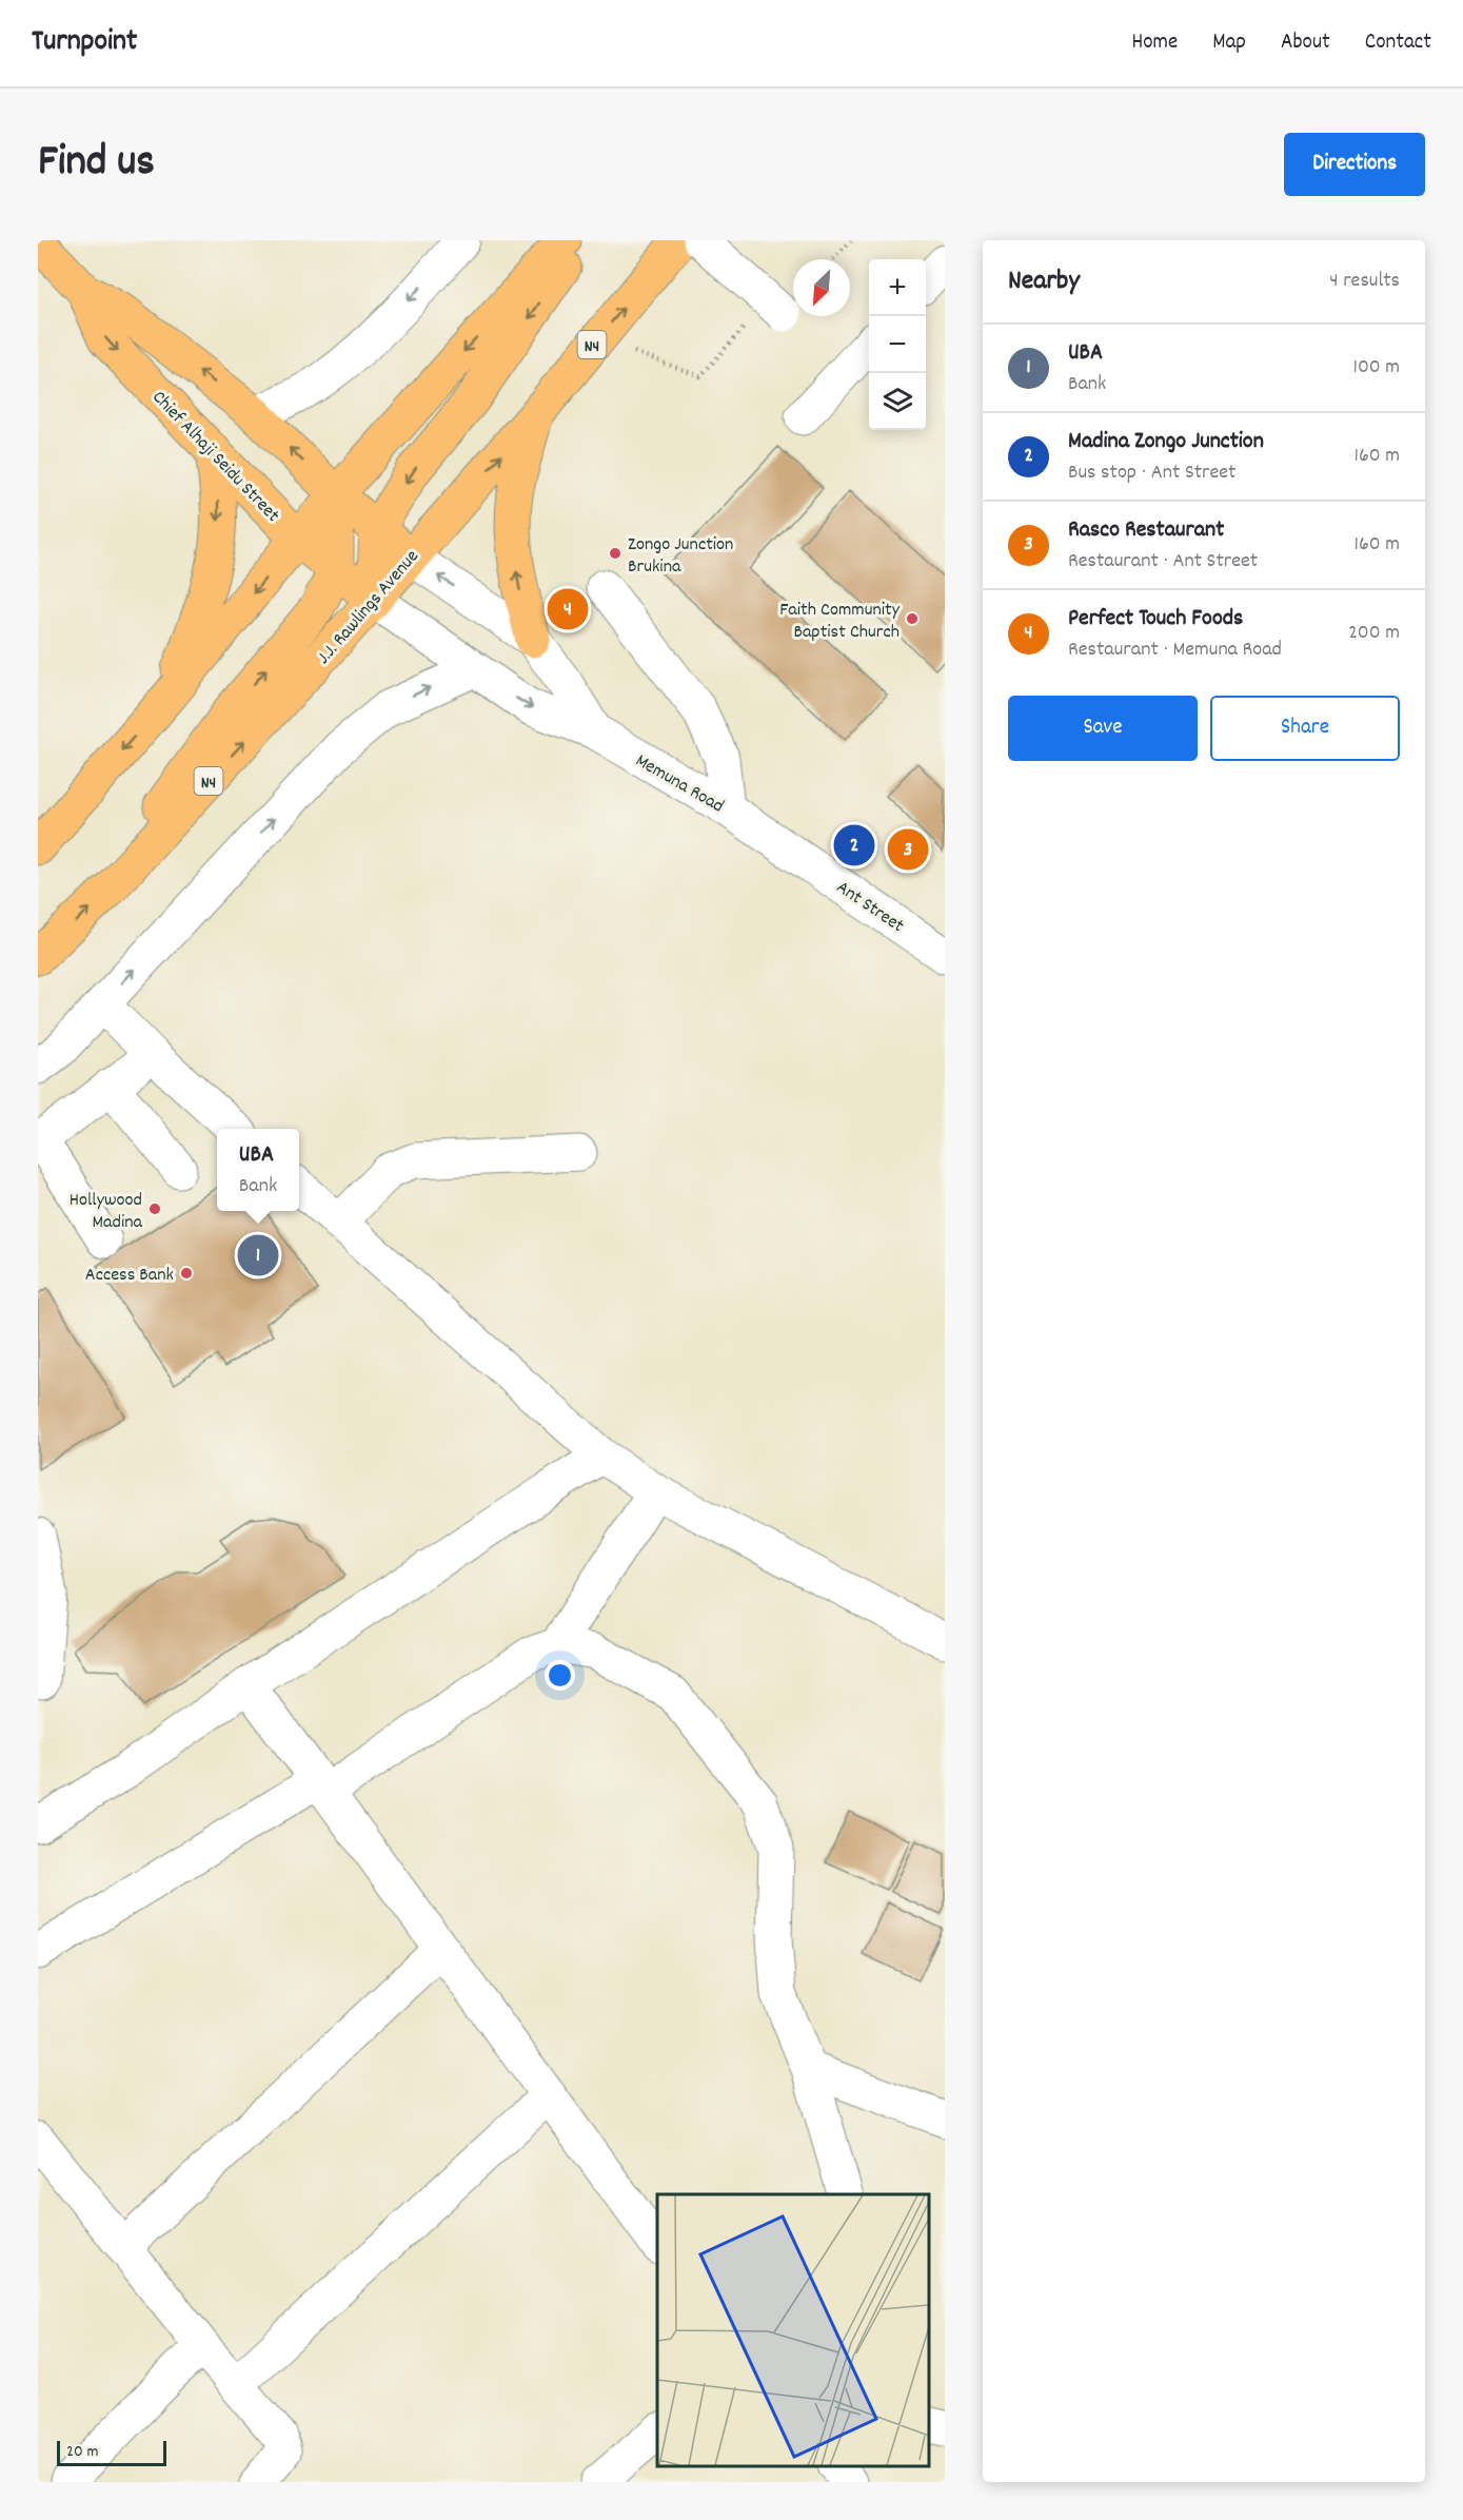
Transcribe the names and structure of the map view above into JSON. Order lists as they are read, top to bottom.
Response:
{
  "streets": {
    "main road": ["N4", "Chief Alhaji Seidu Street", "J.J. Rawlings Avenue"],
    "street": ["Memuna Road", "Ant Street"]
  },
  "crossings": [
    ["Chief Alhaji Seidu Street", "J.J. Rawlings Avenue"],
    ["Chief Alhaji Seidu Street", "Memuna Road"],
    ["J.J. Rawlings Avenue", "Memuna Road"],
    ["Memuna Road", "Ant Street"]
  ],
  "places": [
    "Zongo Junction Brukina",
    "Faith Community Baptist Church",
    "Hollywood Madina",
    "Access Bank"
  ],
  "scale_bar": "20 m",
  "north": "bottom left",
  "page": {
    "header": "Turnpoint",
    "nav": [
      "Home",
      "Map",
      "About",
      "Contact"
    ],
    "title": "Find us",
    "buttons": [
      "Directions",
      ["Save", "Share"]
    ],
    "heading": ["Nearby", "4 results"],
    "map_buttons": ["+", "−"],
    "list": [
      {
        "mark": "1",
        "name": "UBA",
        "note": "Bank",
        "value": "100 m"
      },
      {
        "mark": "2",
        "name": "Madina Zongo Junction",
        "note": "Bus stop · Ant Street",
        "value": "160 m"
      },
      {
        "mark": "3",
        "name": "Rasco Restaurant",
        "note": "Restaurant · Ant Street",
        "value": "160 m"
      },
      {
        "mark": "4",
        "name": "Perfect Touch Foods",
        "note": "Restaurant · Memuna Road",
        "value": "200 m"
      }
    ],
    "pins": [
      "4",
      "2",
      "3",
      "1"
    ],
    "popup": ["UBA", "Bank"],
    "scale": "20 m"
  }
}
